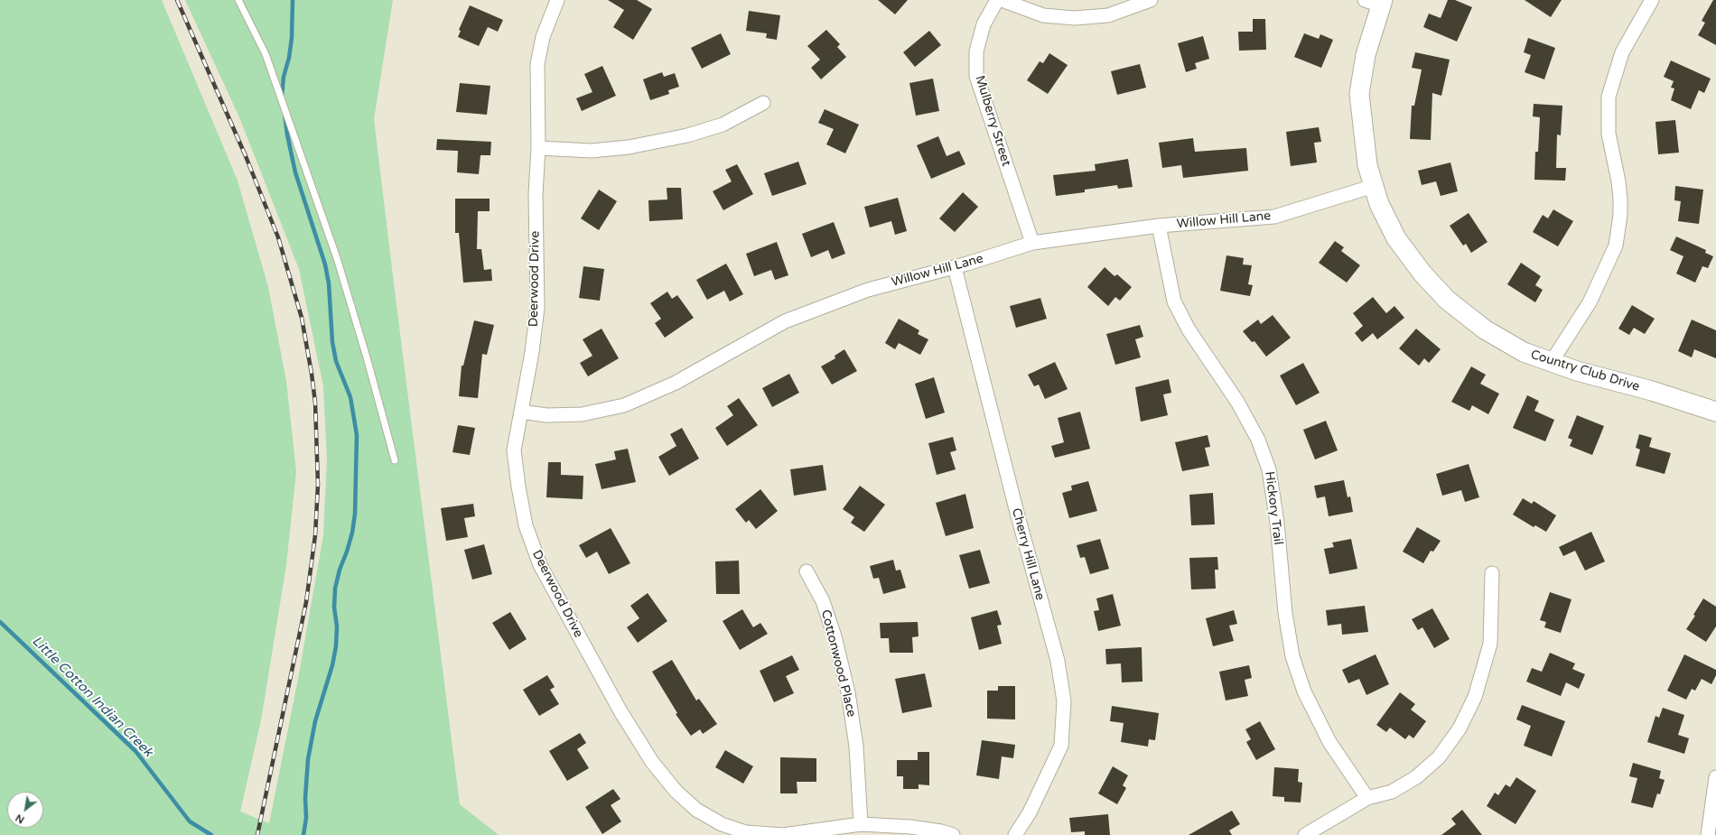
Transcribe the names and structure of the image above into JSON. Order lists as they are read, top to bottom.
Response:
{
  "streets": {
    "street": [
      "Mulberry Street",
      "Willow Hill Lane",
      "Deerwood Drive",
      "Country Club Drive",
      "Hickory Trail",
      "Cherry Hill Lane",
      "Cottonwood Place"
    ]
  },
  "crossings": [
    ["Mulberry Street", "Willow Hill Lane"],
    ["Willow Hill Lane", "Deerwood Drive"],
    ["Willow Hill Lane", "Country Club Drive"],
    ["Willow Hill Lane", "Hickory Trail"],
    ["Willow Hill Lane", "Cherry Hill Lane"],
    ["Deerwood Drive", "Cottonwood Place"]
  ],
  "water": ["Little Cotton Indian Creek"],
  "north": "bottom left"
}
